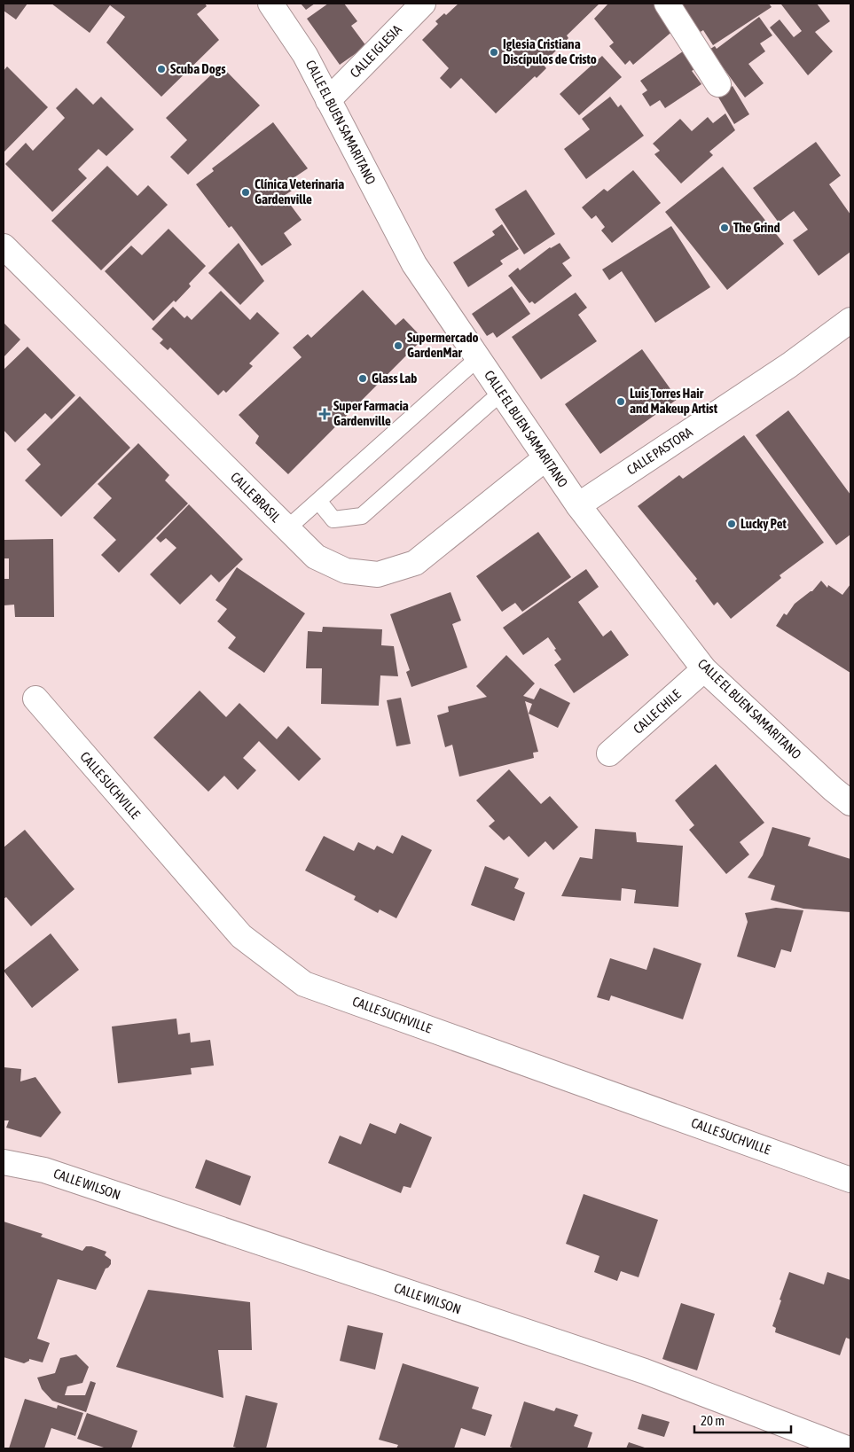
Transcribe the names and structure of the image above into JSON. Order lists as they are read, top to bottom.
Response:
{
  "streets": {
    "street": [
      "CALLE IGLESIA",
      "CALLE EL BUEN SAMARITANO",
      "CALLE PASTORA",
      "CALLE BRASIL",
      "CALLE CHILE",
      "CALLE SUCHVILLE",
      "CALLE WILSON"
    ]
  },
  "crossings": [
    ["CALLE IGLESIA", "CALLE EL BUEN SAMARITANO"],
    ["CALLE EL BUEN SAMARITANO", "CALLE PASTORA"],
    ["CALLE EL BUEN SAMARITANO", "CALLE BRASIL"],
    ["CALLE EL BUEN SAMARITANO", "CALLE CHILE"]
  ],
  "places": {
    "other": [
      "Iglesia Cristiana Discípulos de Cristo",
      "Scuba Dogs",
      "Clínica Veterinaria Gardenville",
      "The Grind",
      "Supermercado GardenMar",
      "Glass Lab",
      "Luis Torres Hair and Makeup Artist",
      "Lucky Pet"
    ],
    "health": ["Super Farmacia Gardenville"]
  },
  "scale_bar": "20 m"
}
